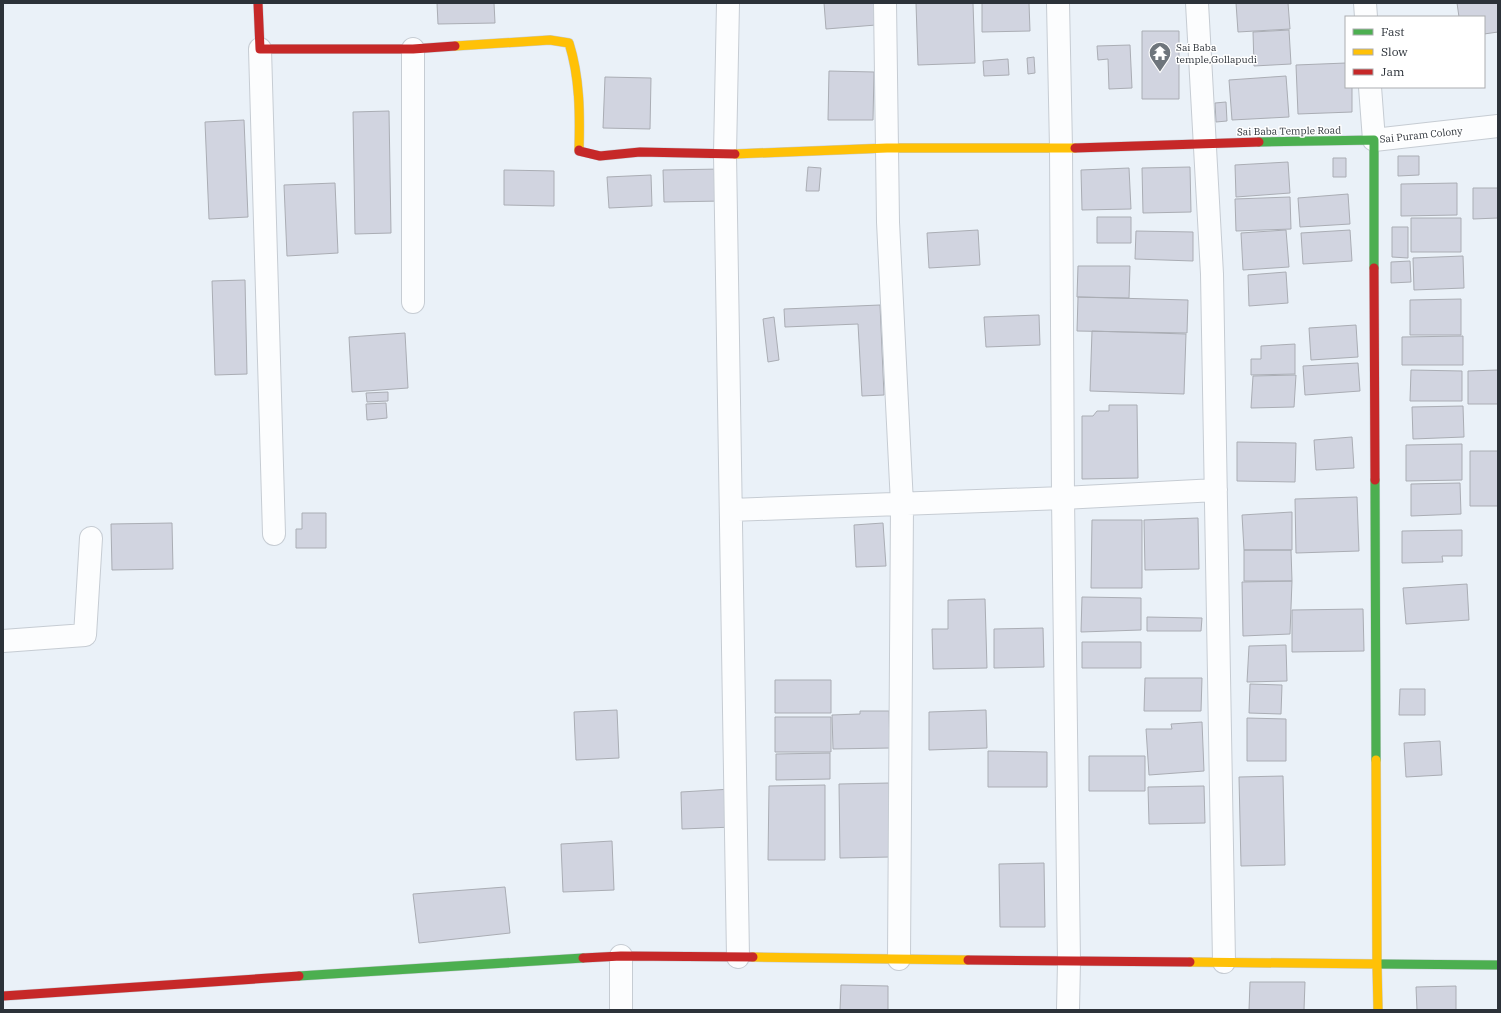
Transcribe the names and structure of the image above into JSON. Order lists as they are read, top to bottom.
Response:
{
  "streets": {
    "street": ["Sai Baba Temple Road", "Sai Puram Colony"]
  },
  "crossings": [
    ["Sai Baba Temple Road", "Sai Puram Colony"]
  ],
  "places": {
    "temple": ["Sai Baba temple,Gollapudi"]
  },
  "legend": ["Fast", "Slow", "Jam"]
}
